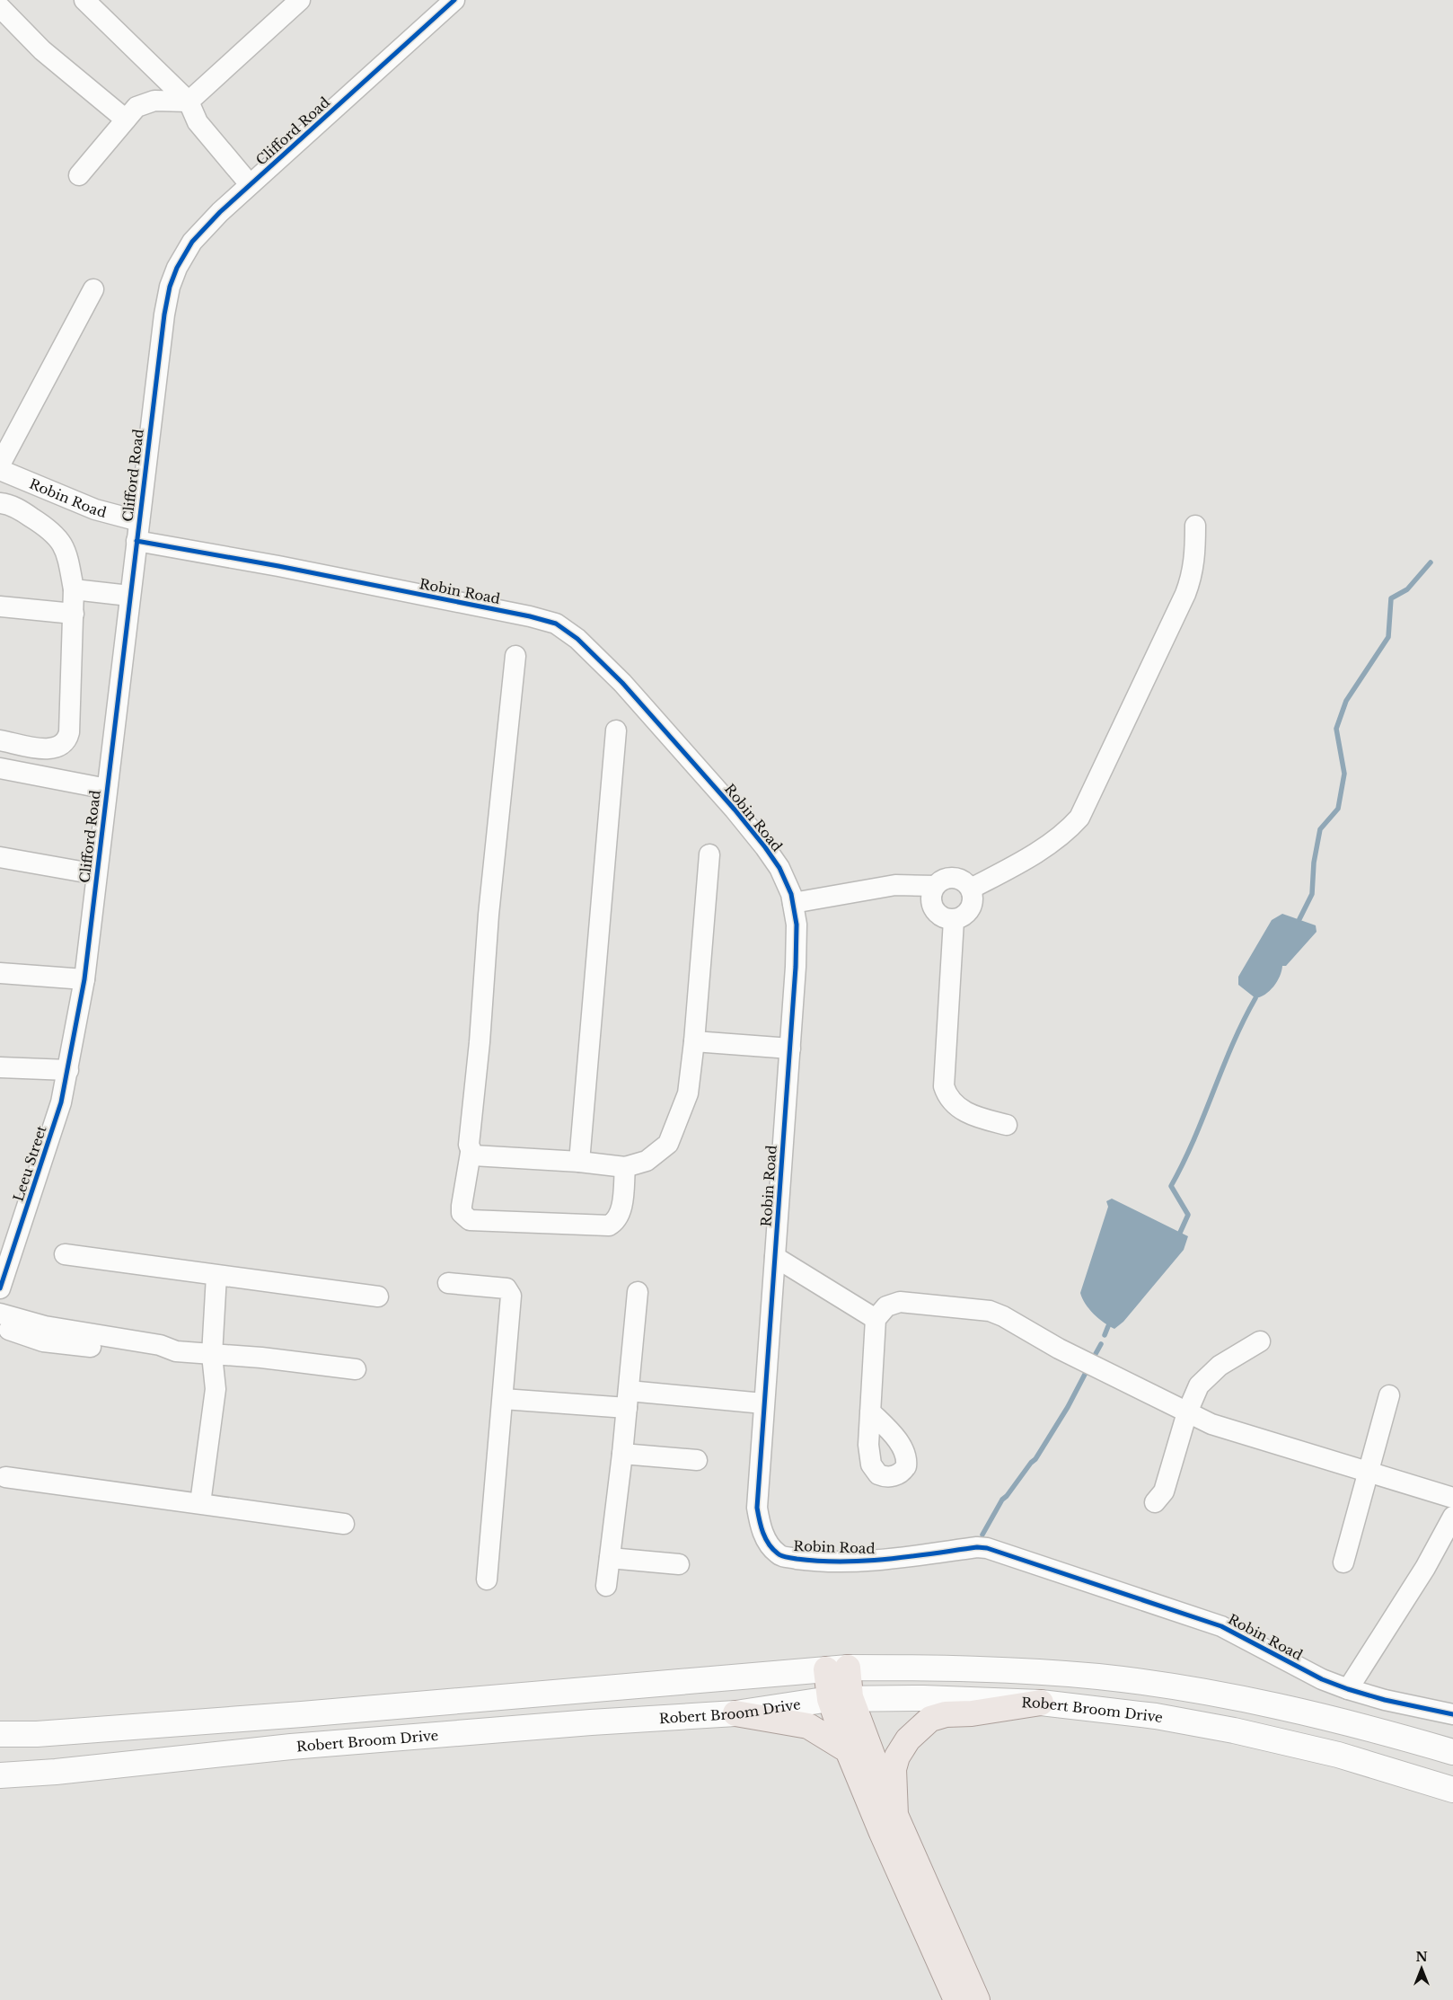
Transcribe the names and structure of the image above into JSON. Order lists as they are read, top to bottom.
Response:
{
  "streets": {
    "street": [
      "Clifford Road",
      "Robin Road",
      "Leeu Street",
      "Robert Broom Drive"
    ]
  },
  "crossings": [
    ["Clifford Road", "Robin Road"],
    ["Clifford Road", "Leeu Street"]
  ],
  "north": "top"
}
